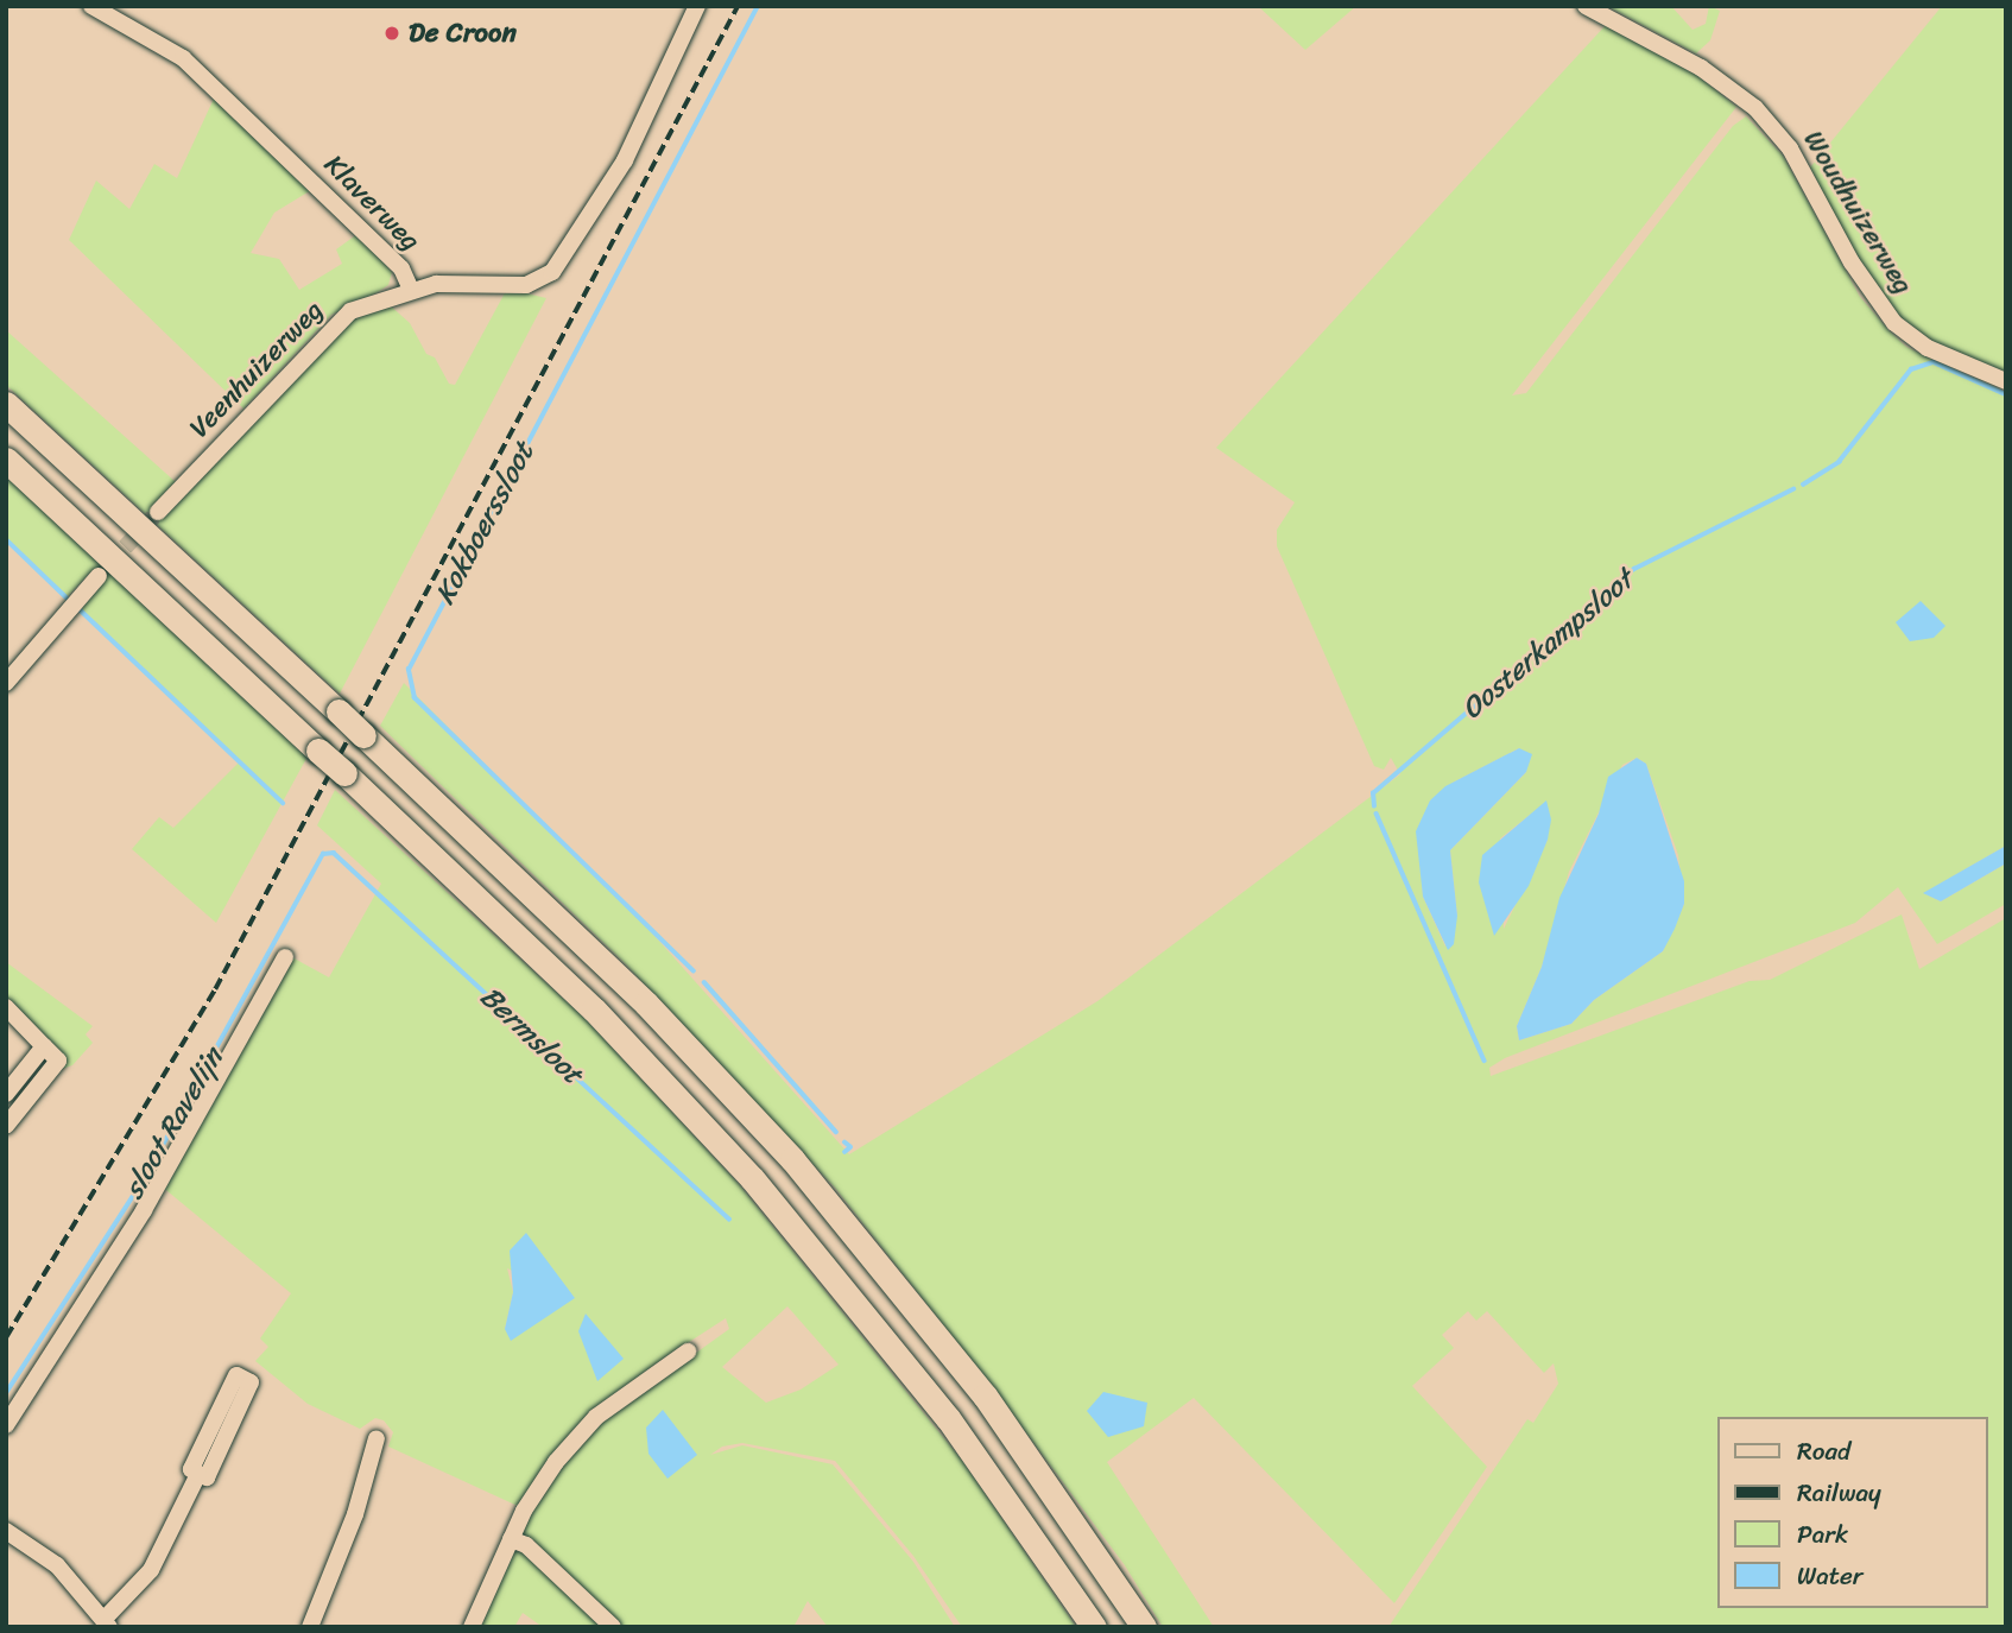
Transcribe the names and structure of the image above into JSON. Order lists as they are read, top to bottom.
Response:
{
  "streets": {
    "street": ["Klaverweg", "Woudhuizerweg", "Veenhuizerweg"]
  },
  "crossings": [
    ["Klaverweg", "Veenhuizerweg"]
  ],
  "water": [
    "Kokboerssloot",
    "Oosterkampsloot",
    "Bermsloot",
    "sloot Ravelijn"
  ],
  "places": ["De Croon"],
  "legend": [
    "Road",
    "Railway",
    "Park",
    "Water"
  ]
}
